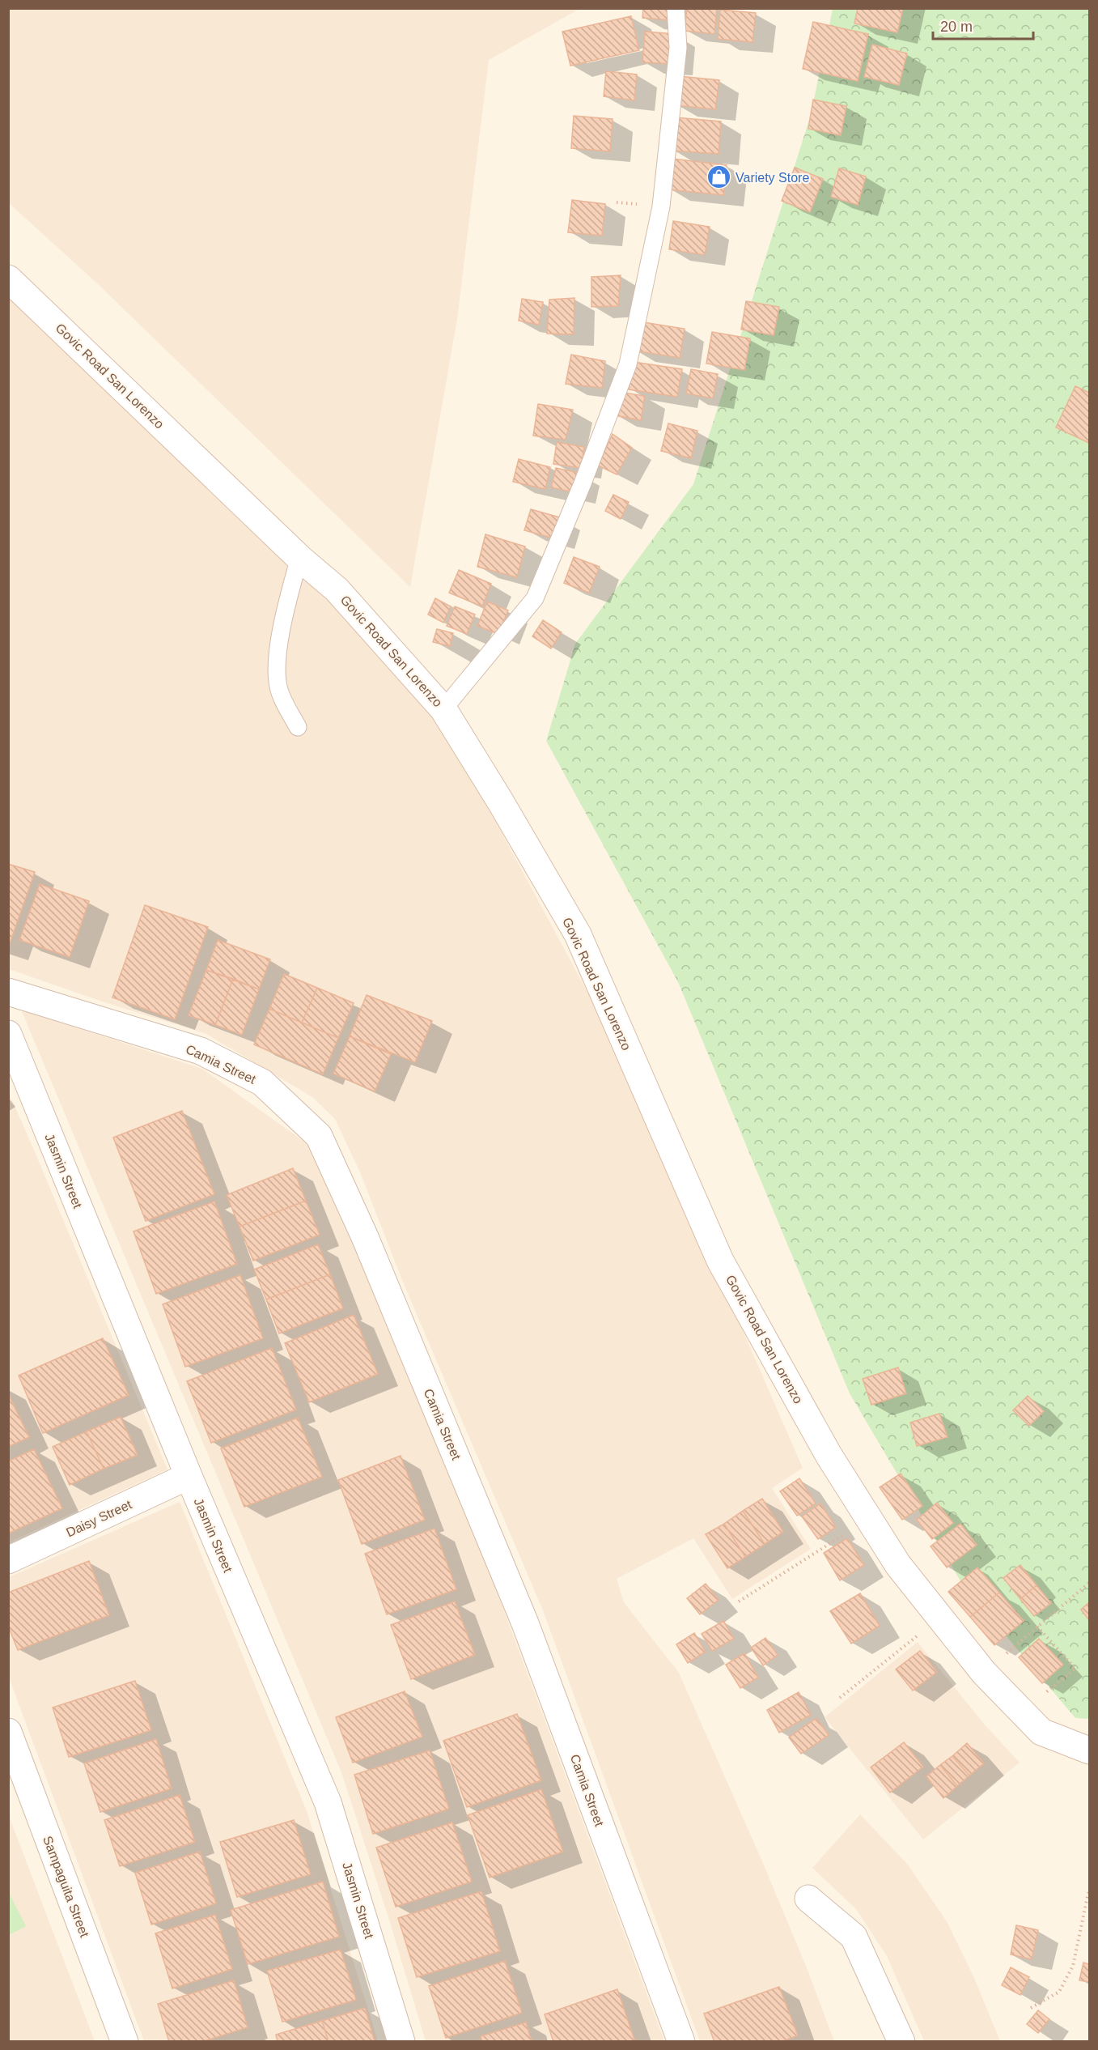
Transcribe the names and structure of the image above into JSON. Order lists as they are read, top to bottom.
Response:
{
  "streets": {
    "street": [
      "Govic Road San Lorenzo",
      "Camia Street",
      "Jasmin Street",
      "Daisy Street",
      "Sampaguita Street"
    ]
  },
  "crossings": [
    ["Jasmin Street", "Daisy Street"]
  ],
  "places": {
    "shop": ["Variety Store"]
  },
  "scale_bar": "20 m"
}
